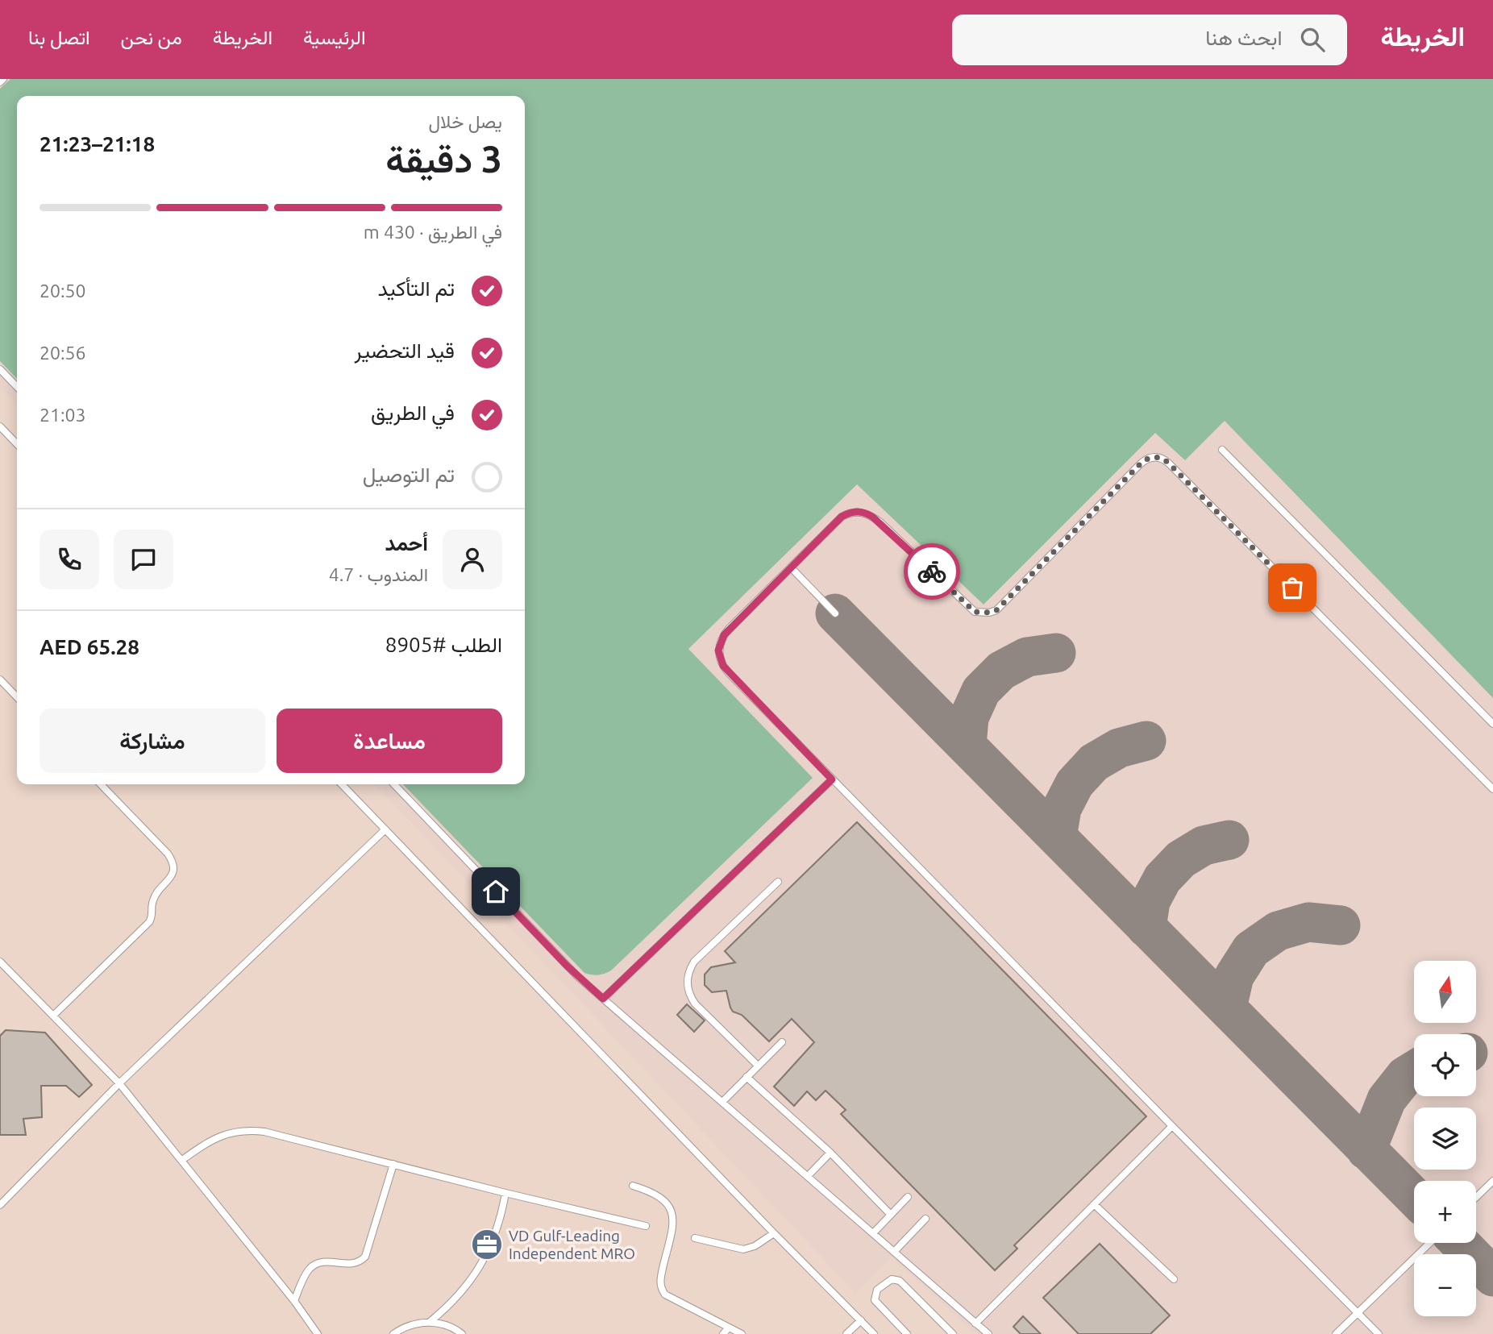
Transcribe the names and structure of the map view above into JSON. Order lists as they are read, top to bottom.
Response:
{
  "places": {
    "office": ["VD Gulf-Leading Independent MRO"]
  },
  "north": "top",
  "page": {
    "header": "الخريطة",
    "search": "ابحث هنا",
    "nav": [
      "الرئيسية",
      "الخريطة",
      "من نحن",
      "اتصل بنا"
    ],
    "heading": ["3 دقيقة", "يصل خلال", "21:18–21:23"],
    "panel": [
      "أحمد",
      "المندوب · 4.7",
      "الطلب #8905",
      "AED 65.28"
    ],
    "bar": "في الطريق · 430 m",
    "list": [
      ["تم التأكيد", "20:50"],
      ["قيد التحضير", "20:56"],
      ["في الطريق", "21:03"],
      "تم التوصيل"
    ],
    "buttons": ["مساعدة", "مشاركة"],
    "map_buttons": ["+", "−"]
  }
}
